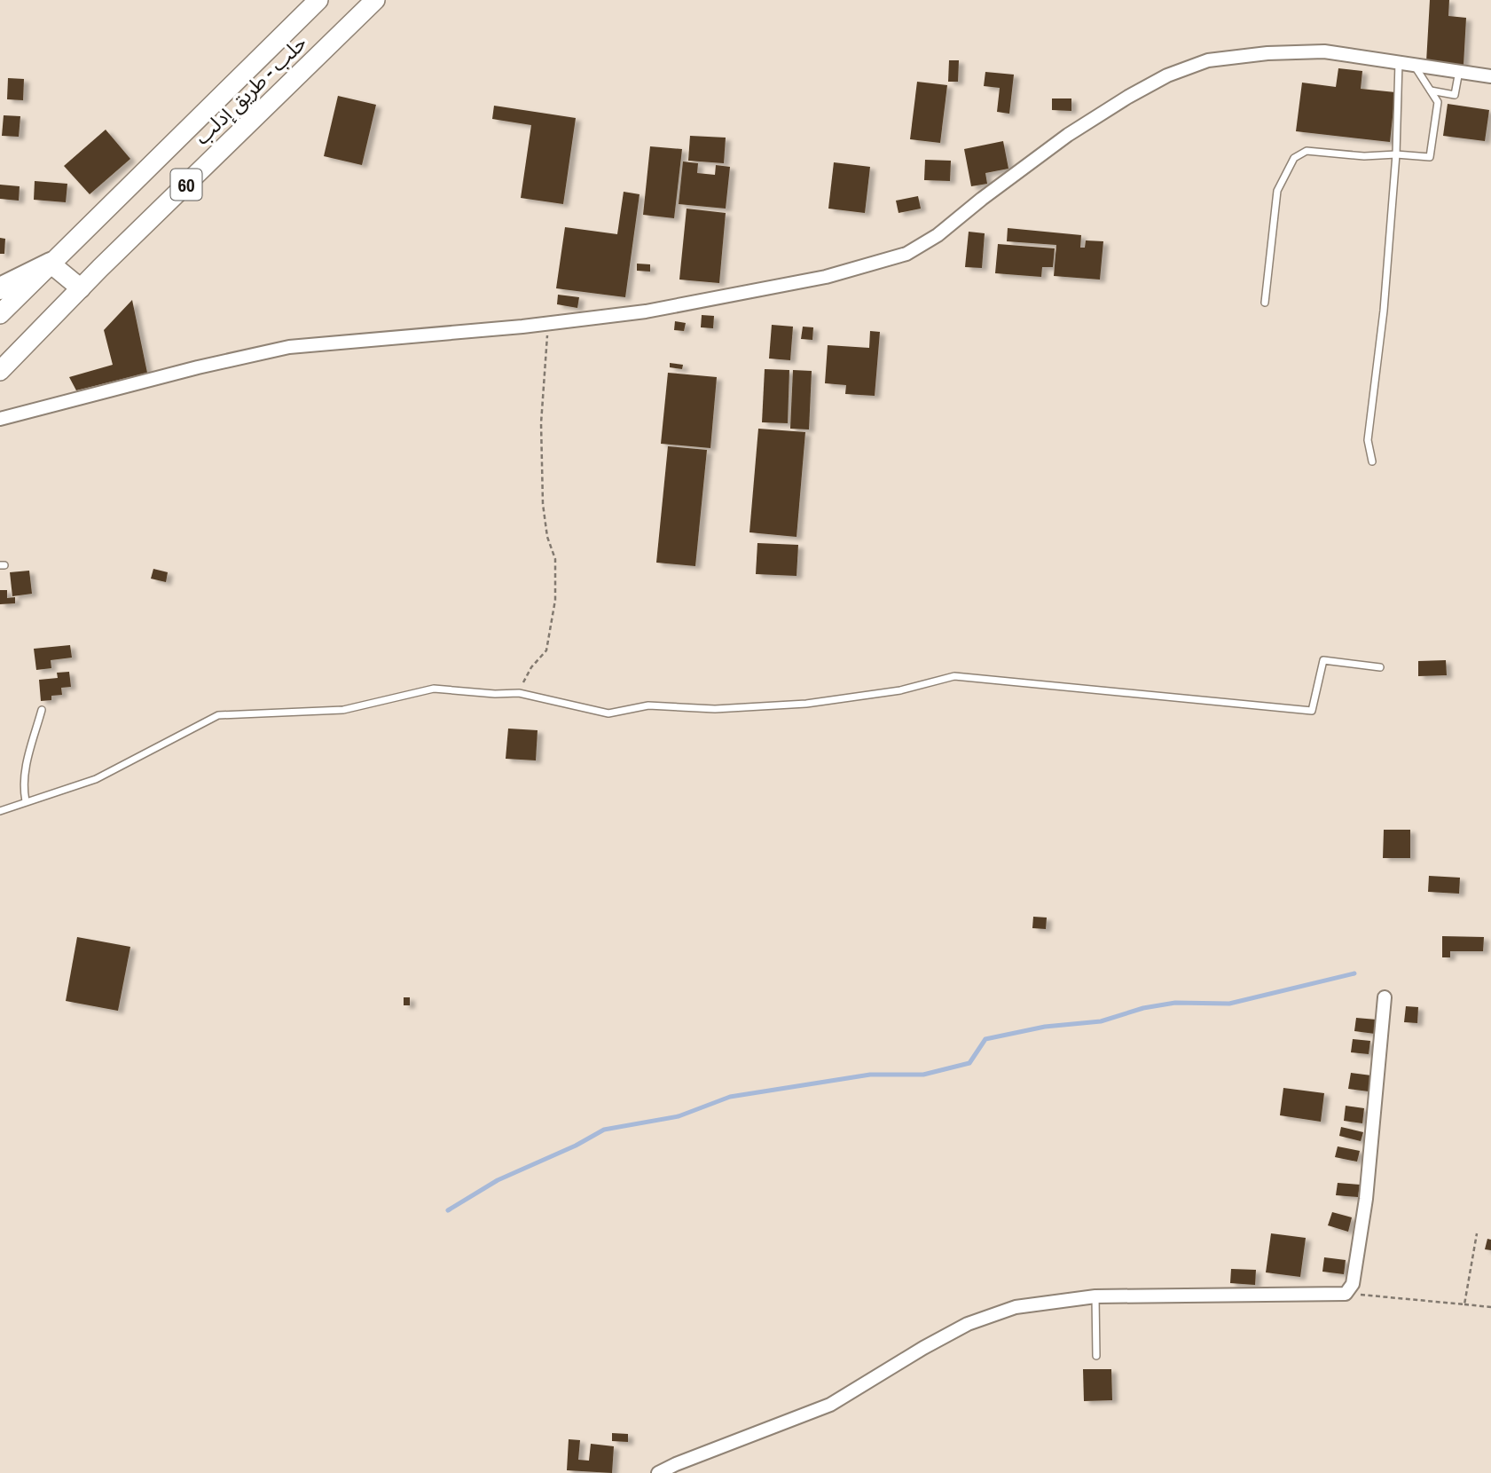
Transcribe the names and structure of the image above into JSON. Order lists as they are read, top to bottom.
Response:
{
  "streets": {
    "main road": ["حلب - طريق إدلب", "60"]
  }
}
